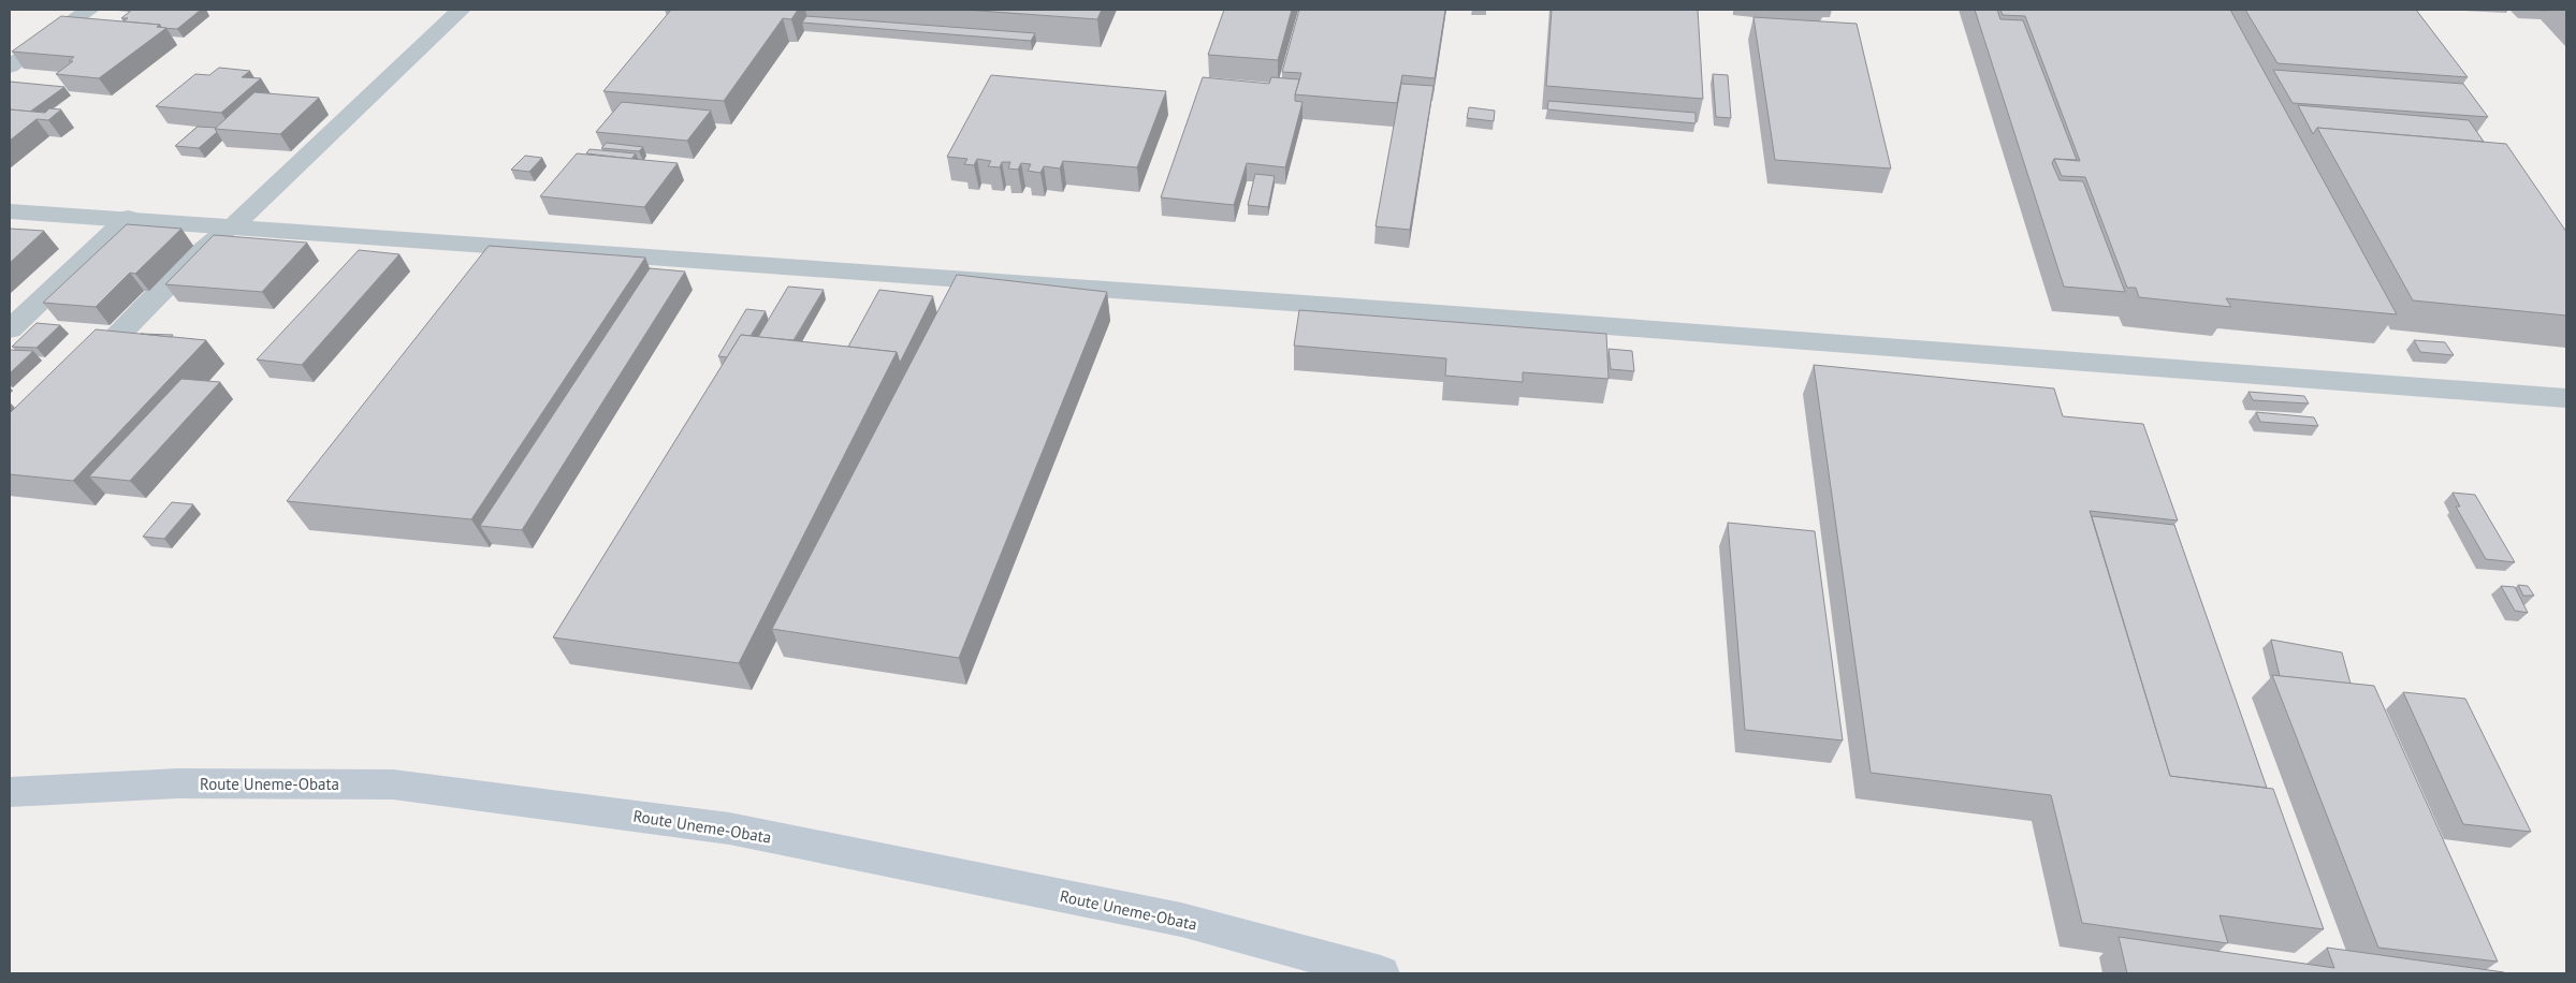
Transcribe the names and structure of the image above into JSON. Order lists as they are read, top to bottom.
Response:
{
  "streets": {
    "main road": ["Route Uneme-Obata"]
  }
}
